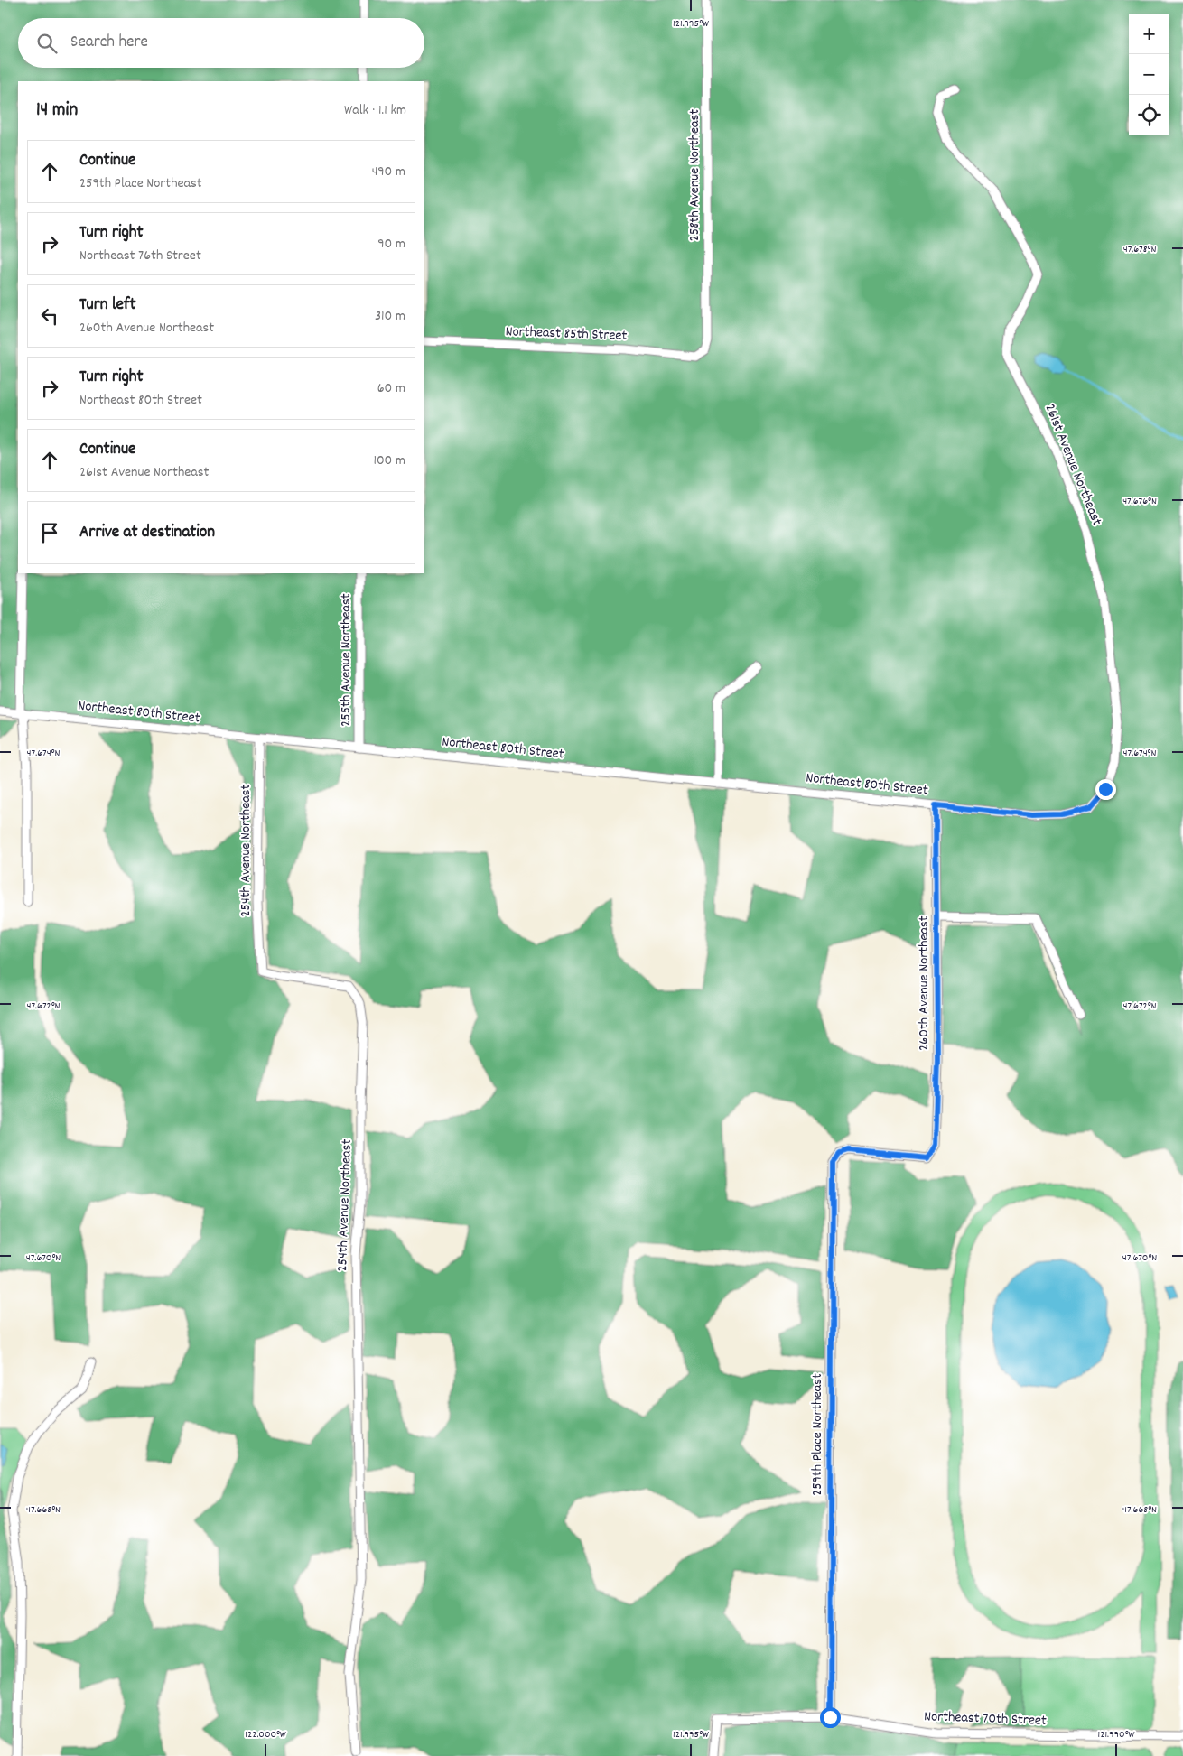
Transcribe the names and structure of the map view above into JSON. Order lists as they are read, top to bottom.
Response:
{
  "streets": {
    "street": [
      "258th Avenue Northeast",
      "Northeast 85th Street",
      "261st Avenue Northeast",
      "255th Avenue Northeast",
      "Northeast 80th Street",
      "254th Avenue Northeast",
      "260th Avenue Northeast",
      "259th Place Northeast",
      "Northeast 70th Street"
    ]
  },
  "crossings": [
    ["258th Avenue Northeast", "Northeast 85th Street"],
    ["261st Avenue Northeast", "Northeast 80th Street"],
    ["255th Avenue Northeast", "Northeast 80th Street"],
    ["Northeast 80th Street", "254th Avenue Northeast"],
    ["Northeast 80th Street", "260th Avenue Northeast"],
    ["260th Avenue Northeast", "259th Place Northeast"],
    ["259th Place Northeast", "Northeast 70th Street"]
  ],
  "page": {
    "map_buttons": ["+", "−"],
    "search": "Search here",
    "heading": ["14 min", "Walk · 1.1 km"],
    "list": [
      ["Continue", "259th Place Northeast", "490 m"],
      ["Turn right", "Northeast 76th Street", "90 m"],
      ["Turn left", "260th Avenue Northeast", "310 m"],
      ["Turn right", "Northeast 80th Street", "60 m"],
      ["Continue", "261st Avenue Northeast", "100 m"],
      "Arrive at destination"
    ]
  },
  "coordinates": [
    "121.995°W",
    "47.678°N",
    "47.676°N",
    "47.674°N",
    "47.672°N",
    "47.670°N",
    "47.668°N",
    "122.000°W",
    "121.990°W"
  ]
}
